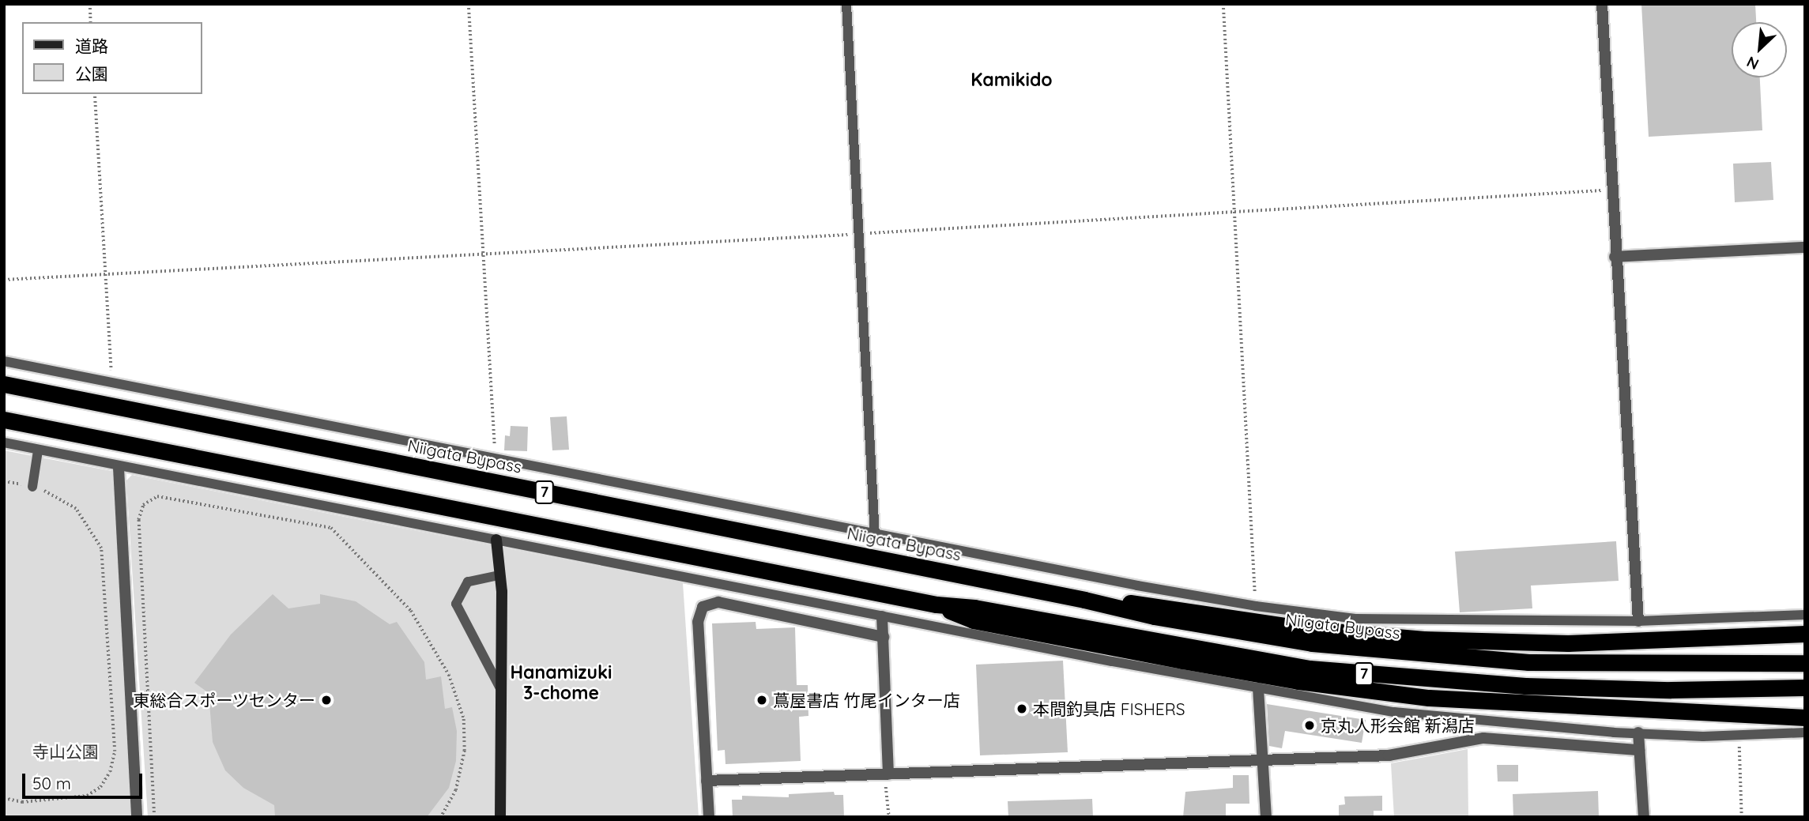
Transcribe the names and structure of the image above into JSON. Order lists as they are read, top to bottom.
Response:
{
  "streets": {
    "highway": ["Niigata Bypass", "7"]
  },
  "districts": ["Kamikido", "Hanamizuki 3-chome"],
  "parks": ["寺山公園"],
  "places": [
    "東総合スポーツセンター",
    "蔦屋書店 竹尾インター店",
    "本間釣具店 FISHERS",
    "京丸人形会館 新潟店"
  ],
  "legend": ["道路", "公園"],
  "scale_bar": "50 m",
  "north": "bottom left"
}
